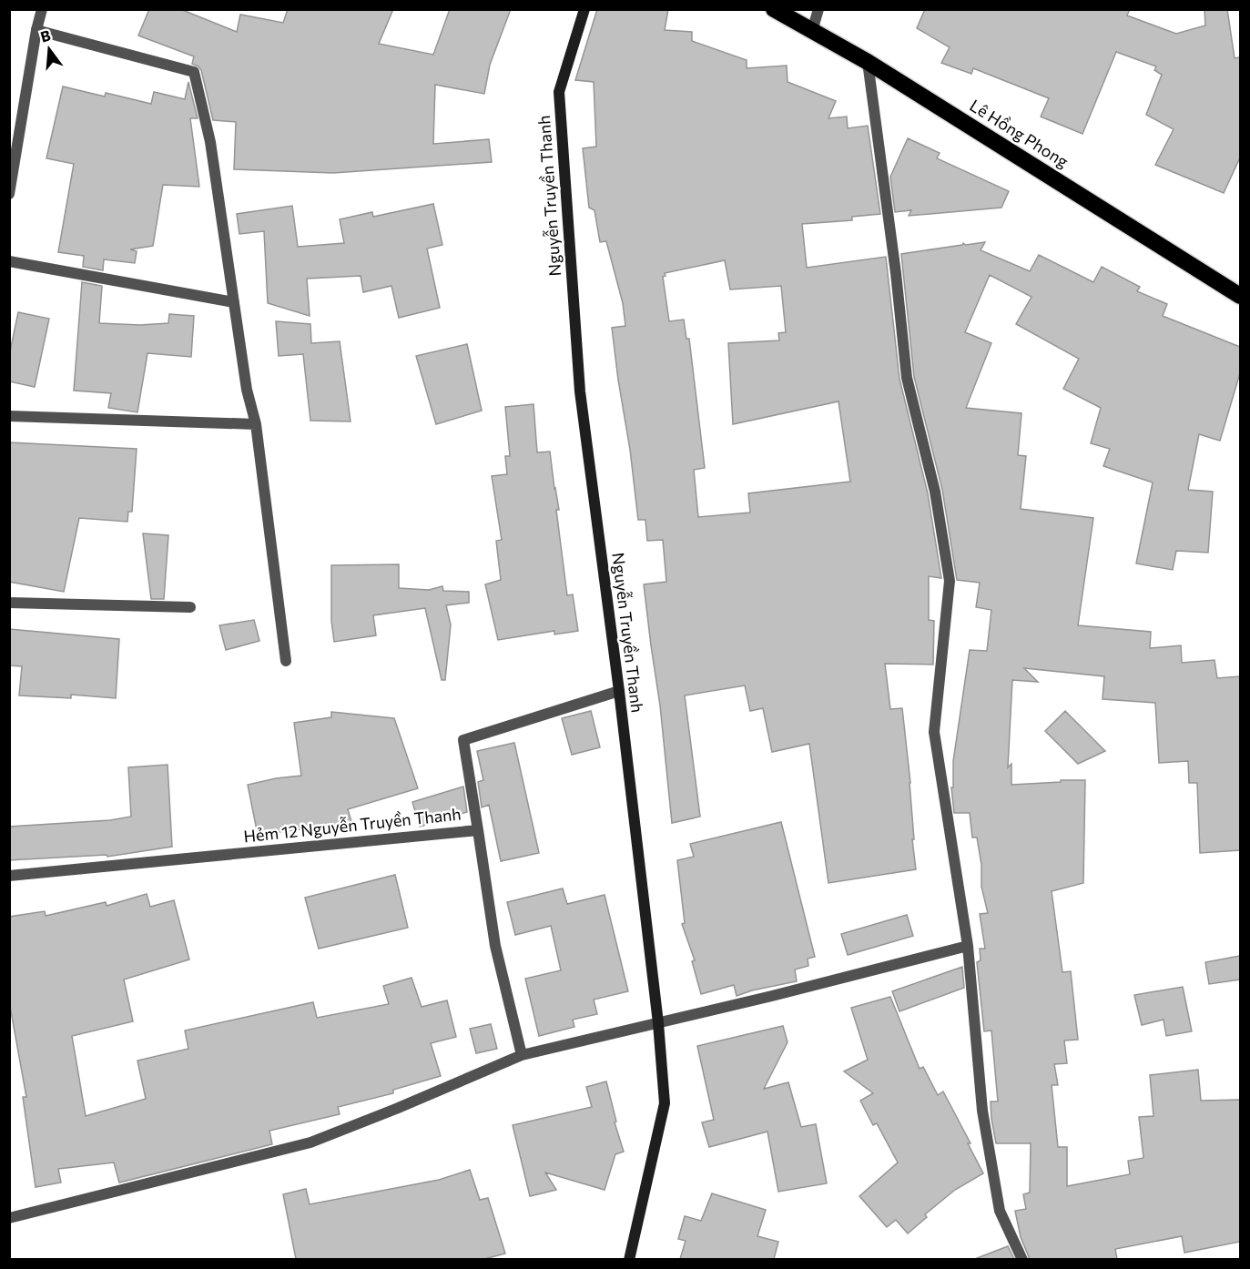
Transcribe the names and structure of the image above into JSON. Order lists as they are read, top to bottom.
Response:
{
  "streets": {
    "highway": ["Lê Hồng Phong"],
    "street": ["Nguyễn Truyền Thanh", "Hẻm 12 Nguyễn Truyền Thanh"]
  },
  "crossings": [
    ["Nguyễn Truyền Thanh", "Hẻm 12 Nguyễn Truyền Thanh"]
  ],
  "north": "top"
}
